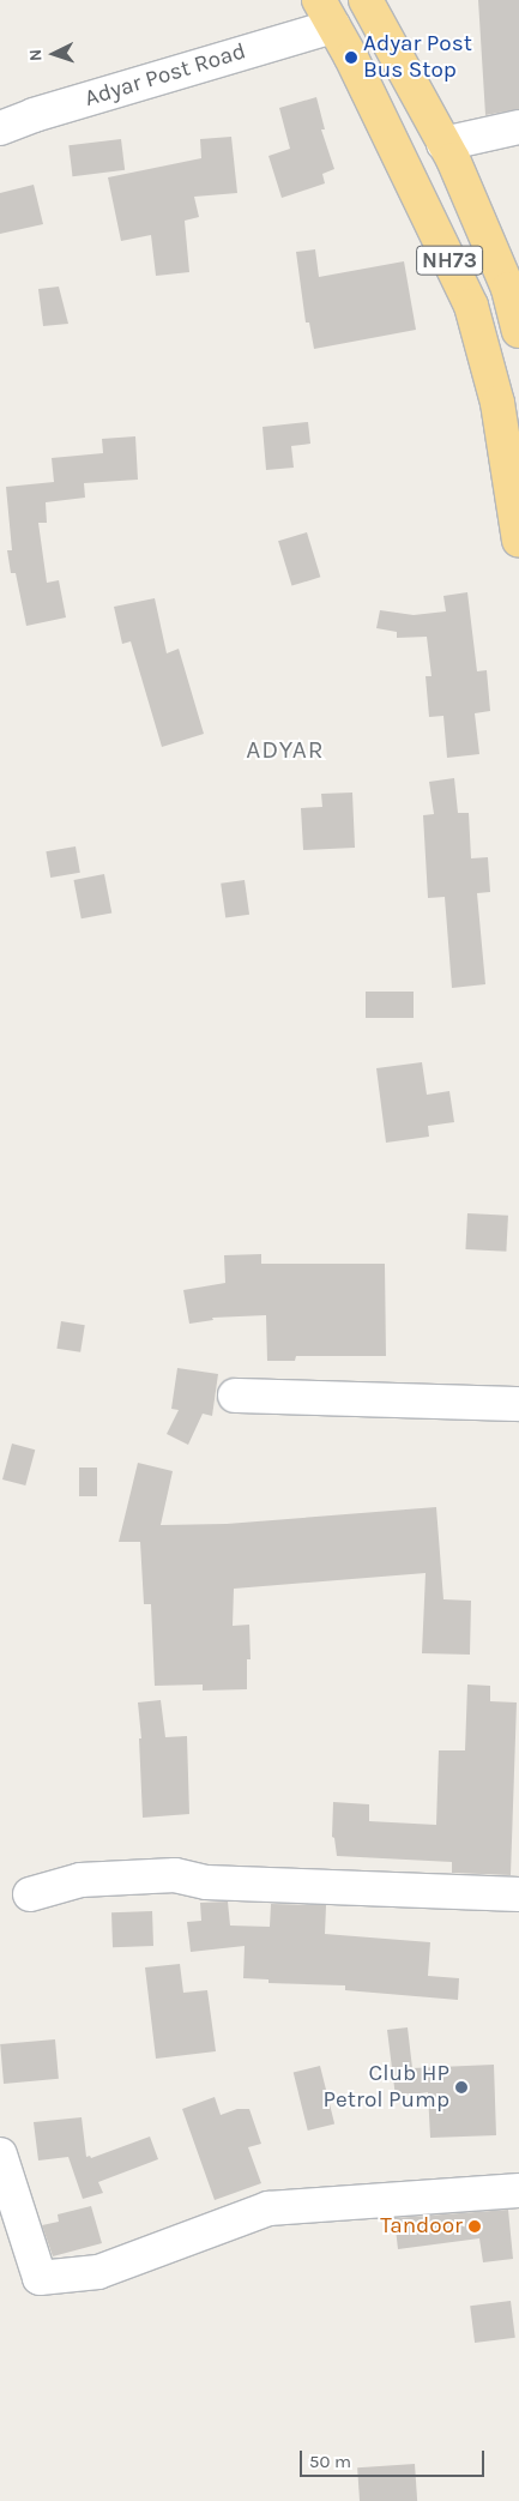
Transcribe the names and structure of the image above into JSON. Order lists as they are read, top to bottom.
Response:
{
  "streets": {
    "highway": ["NH73"],
    "street": ["Adyar Post Road"]
  },
  "crossings": [
    ["Adyar Post Road", "NH73"]
  ],
  "districts": ["ADYAR"],
  "places": ["Adyar Post Bus Stop", "Club HP Petrol Pump", "Tandoor"],
  "scale_bar": "50 m",
  "north": "left"
}
